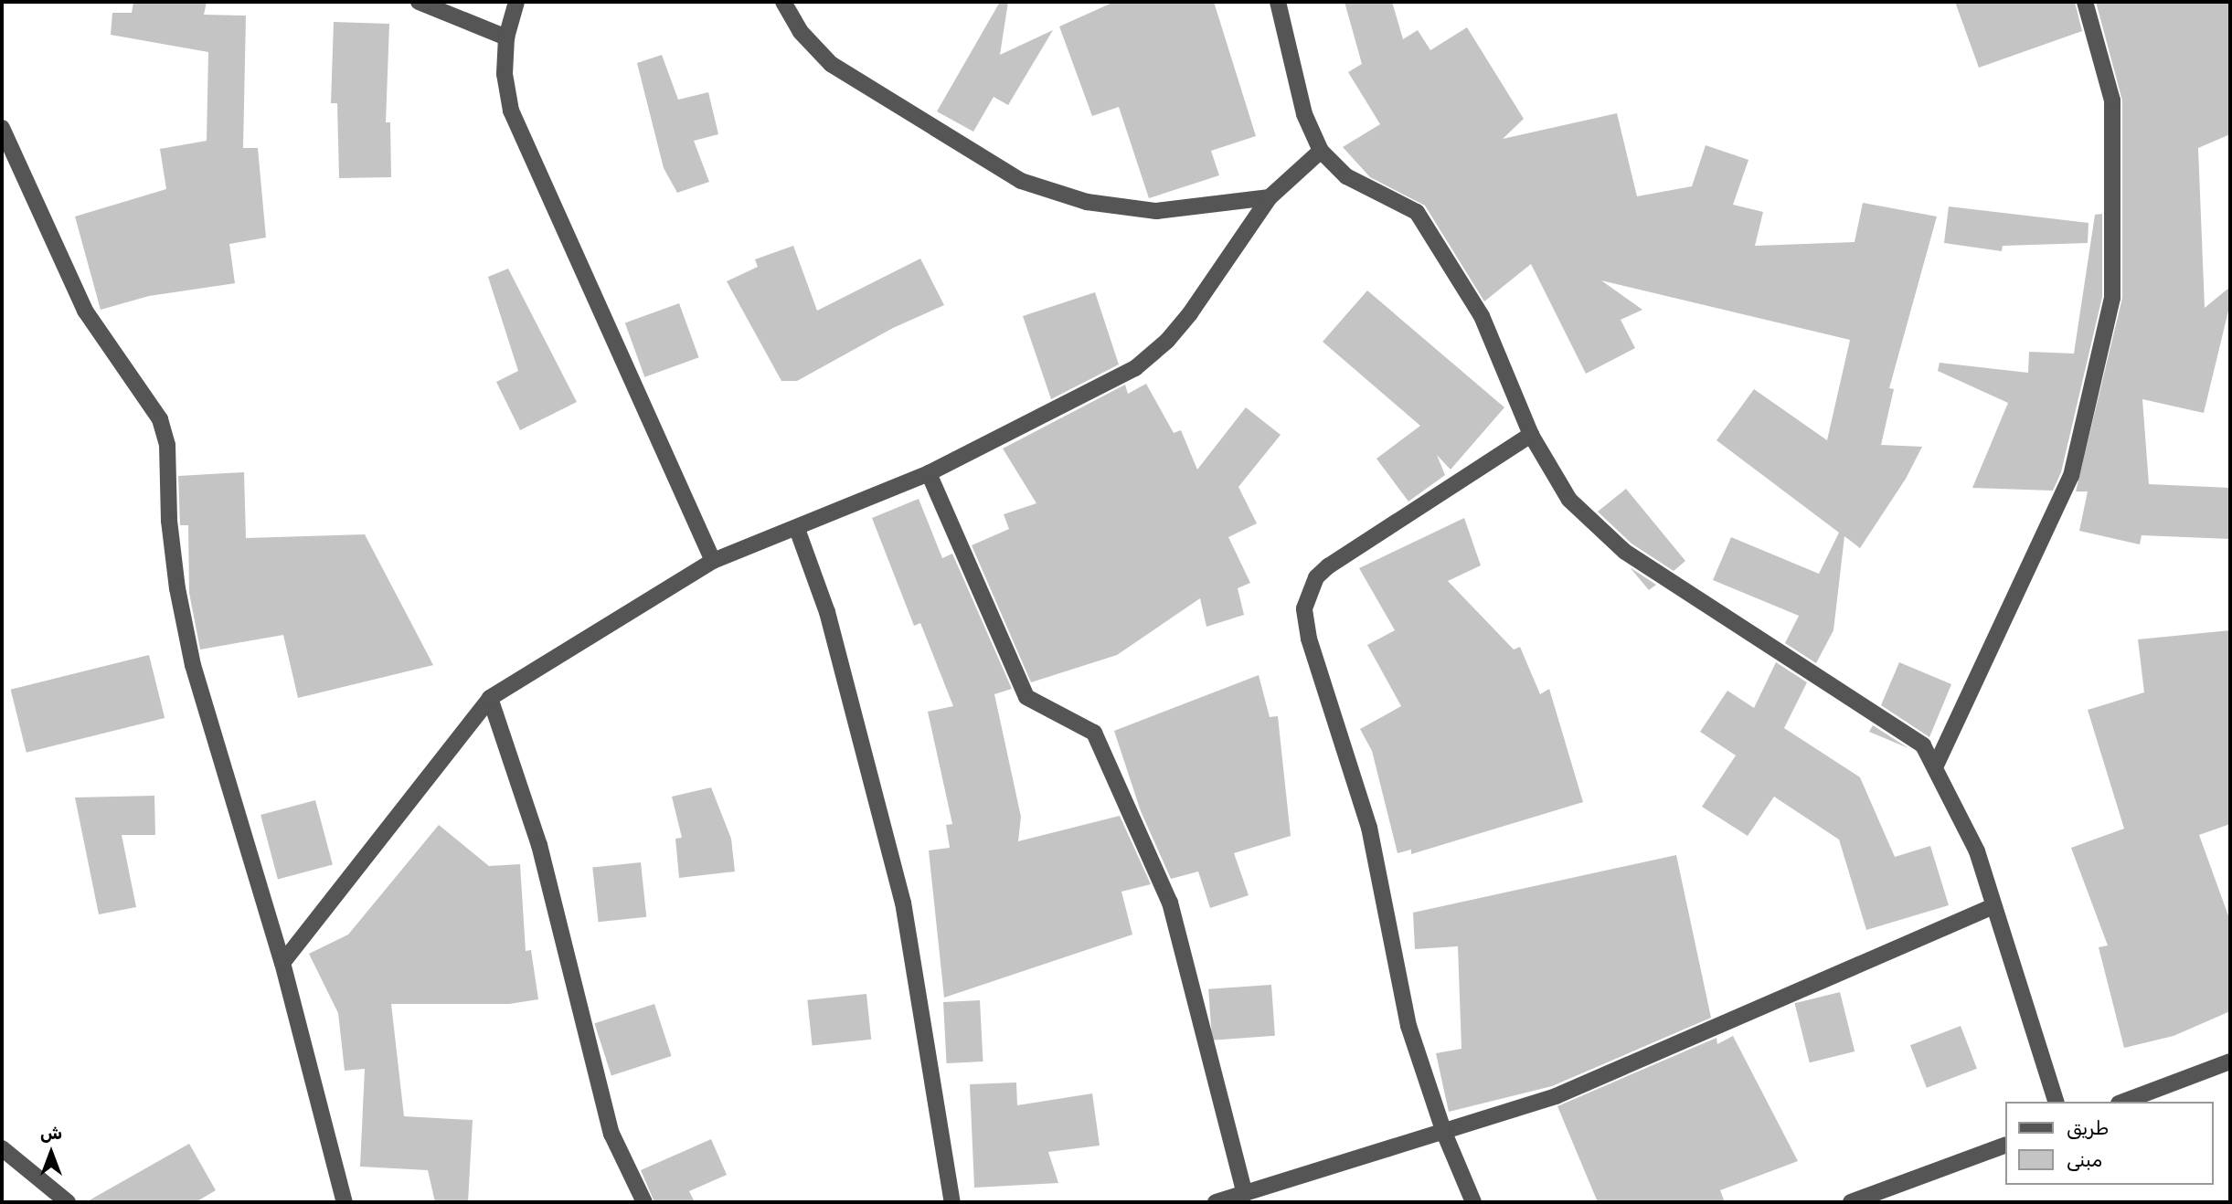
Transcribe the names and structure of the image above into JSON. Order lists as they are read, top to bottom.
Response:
{
  "legend": ["طريق", "مبنى"],
  "north": "top"
}
